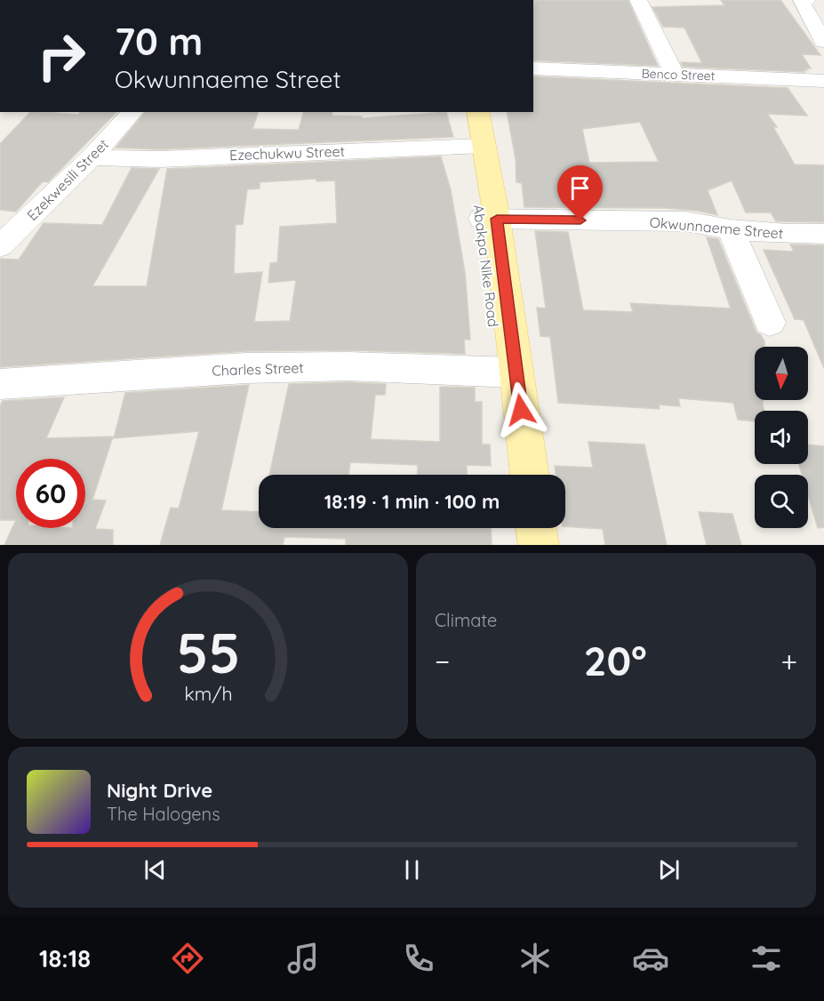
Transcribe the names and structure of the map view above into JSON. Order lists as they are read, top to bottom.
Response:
{
  "streets": {
    "main road": ["Abakpa Nike Road"],
    "street": [
      "Benco Street",
      "Ezechukwu Street",
      "Ezekwesili Street",
      "Okwunnaeme Street",
      "Charles Street"
    ]
  },
  "crossings": [
    ["Ezechukwu Street", "Ezekwesili Street"],
    ["Ezechukwu Street", "Abakpa Nike Road"],
    ["Okwunnaeme Street", "Abakpa Nike Road"],
    ["Abakpa Nike Road", "Charles Street"]
  ],
  "north": "bottom",
  "page": {
    "turn": ["70 m", "Okwunnaeme Street"],
    "limit": "60",
    "trip": "18:19 · 1 min · 100 m",
    "tile": "Climate",
    "heat": ["−", "20°", "+"],
    "song": ["Night Drive", "The Halogens"],
    "tabs": "18:18",
    "gauge": ["55", "km/h"]
  }
}
